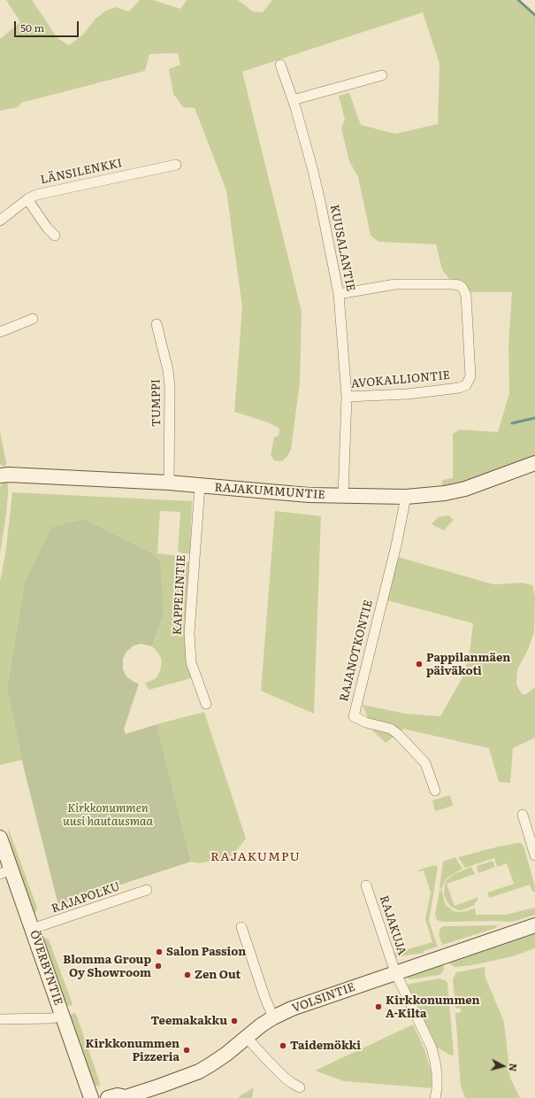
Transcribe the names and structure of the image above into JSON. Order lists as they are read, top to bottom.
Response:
{
  "streets": {
    "street": [
      "LÄNSILENKKI",
      "KUUSALANTIE",
      "AVOKALLIONTIE",
      "TUMPPI",
      "RAJAKUMMUNTIE",
      "KAPPELINTIE",
      "RAJANOTKONTIE",
      "RAJAPOLKU",
      "RAJAKUJA",
      "ÖVERBYNTIE",
      "VOLSINTIE"
    ]
  },
  "crossings": [
    ["KUUSALANTIE", "AVOKALLIONTIE"],
    ["KUUSALANTIE", "RAJAKUMMUNTIE"],
    ["TUMPPI", "RAJAKUMMUNTIE"],
    ["RAJAKUMMUNTIE", "KAPPELINTIE"],
    ["RAJAKUMMUNTIE", "RAJANOTKONTIE"],
    ["RAJAPOLKU", "ÖVERBYNTIE"],
    ["RAJAKUJA", "VOLSINTIE"]
  ],
  "districts": ["RAJAKUMPU"],
  "parks": ["Kirkkonummen uusi hautausmaa"],
  "places": [
    "Pappilanmäen päiväkoti",
    "Salon Passion",
    "Blomma Group Oy Showroom",
    "Zen Out",
    "Kirkkonummen A-Kilta",
    "Teemakakku",
    "Taidemökki",
    "Kirkkonummen Pizzeria"
  ],
  "scale_bar": "50 m",
  "north": "right"
}
